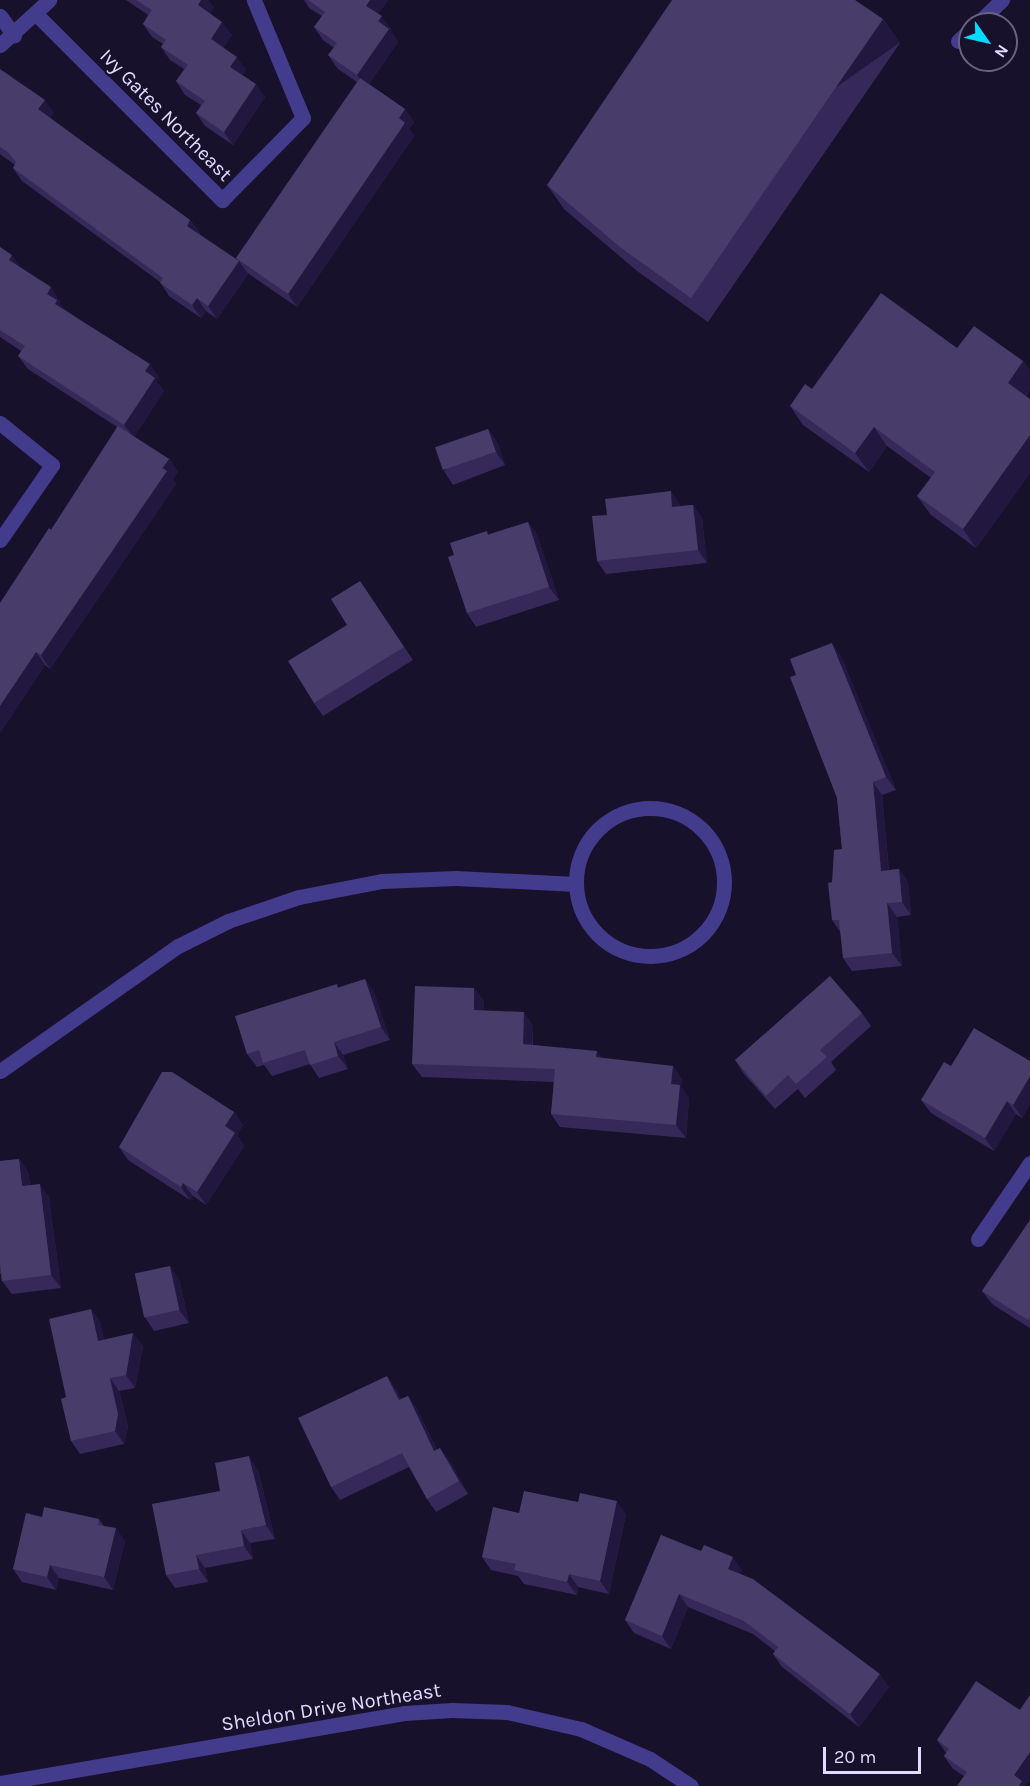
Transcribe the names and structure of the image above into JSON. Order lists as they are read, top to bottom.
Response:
{
  "streets": {
    "street": ["Ivy Gates Northeast", "Sheldon Drive Northeast"]
  },
  "scale_bar": "20 m",
  "north": "bottom right"
}
